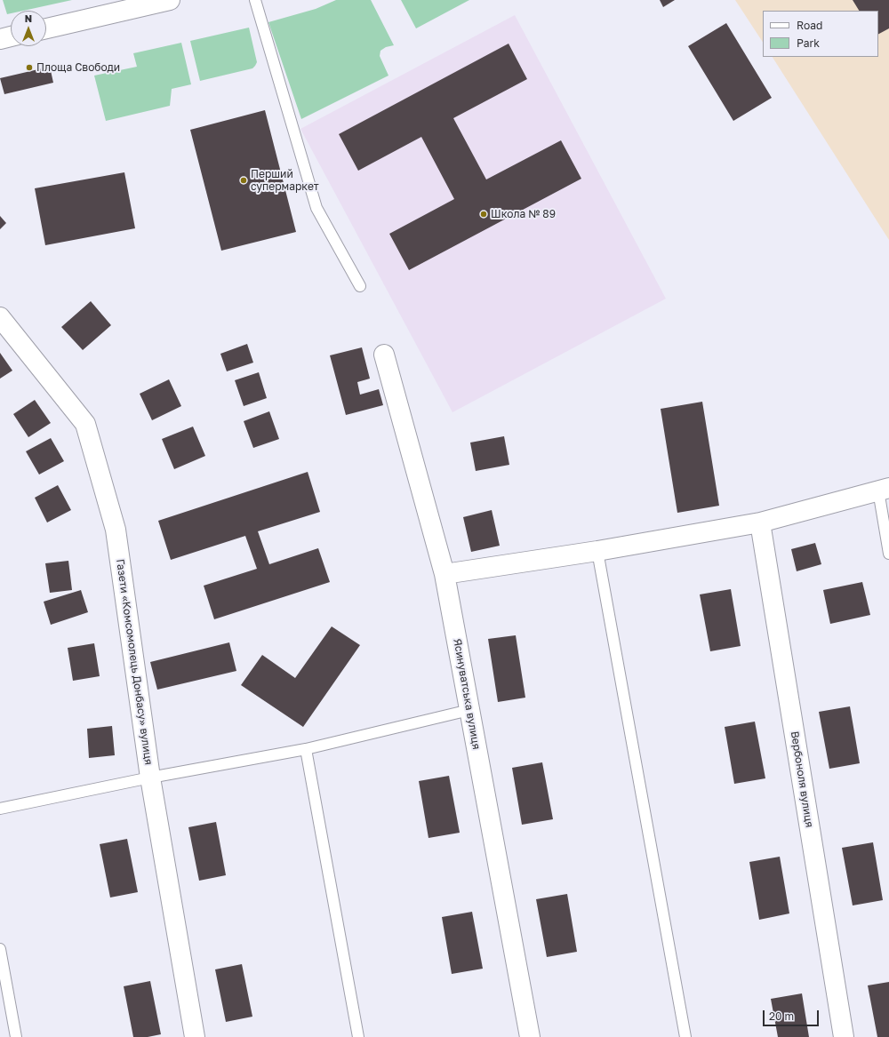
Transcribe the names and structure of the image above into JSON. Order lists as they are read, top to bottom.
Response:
{
  "streets": {
    "street": ["Газети «Комсомолець Донбасу» вулиця", "Ясинуватська вулиця", "Вербоноля вулиця"]
  },
  "places": ["Площа Свободи", "Перший супермаркет", "Школа № 89"],
  "legend": ["Road", "Park"],
  "scale_bar": "20 m",
  "north": "top"
}
